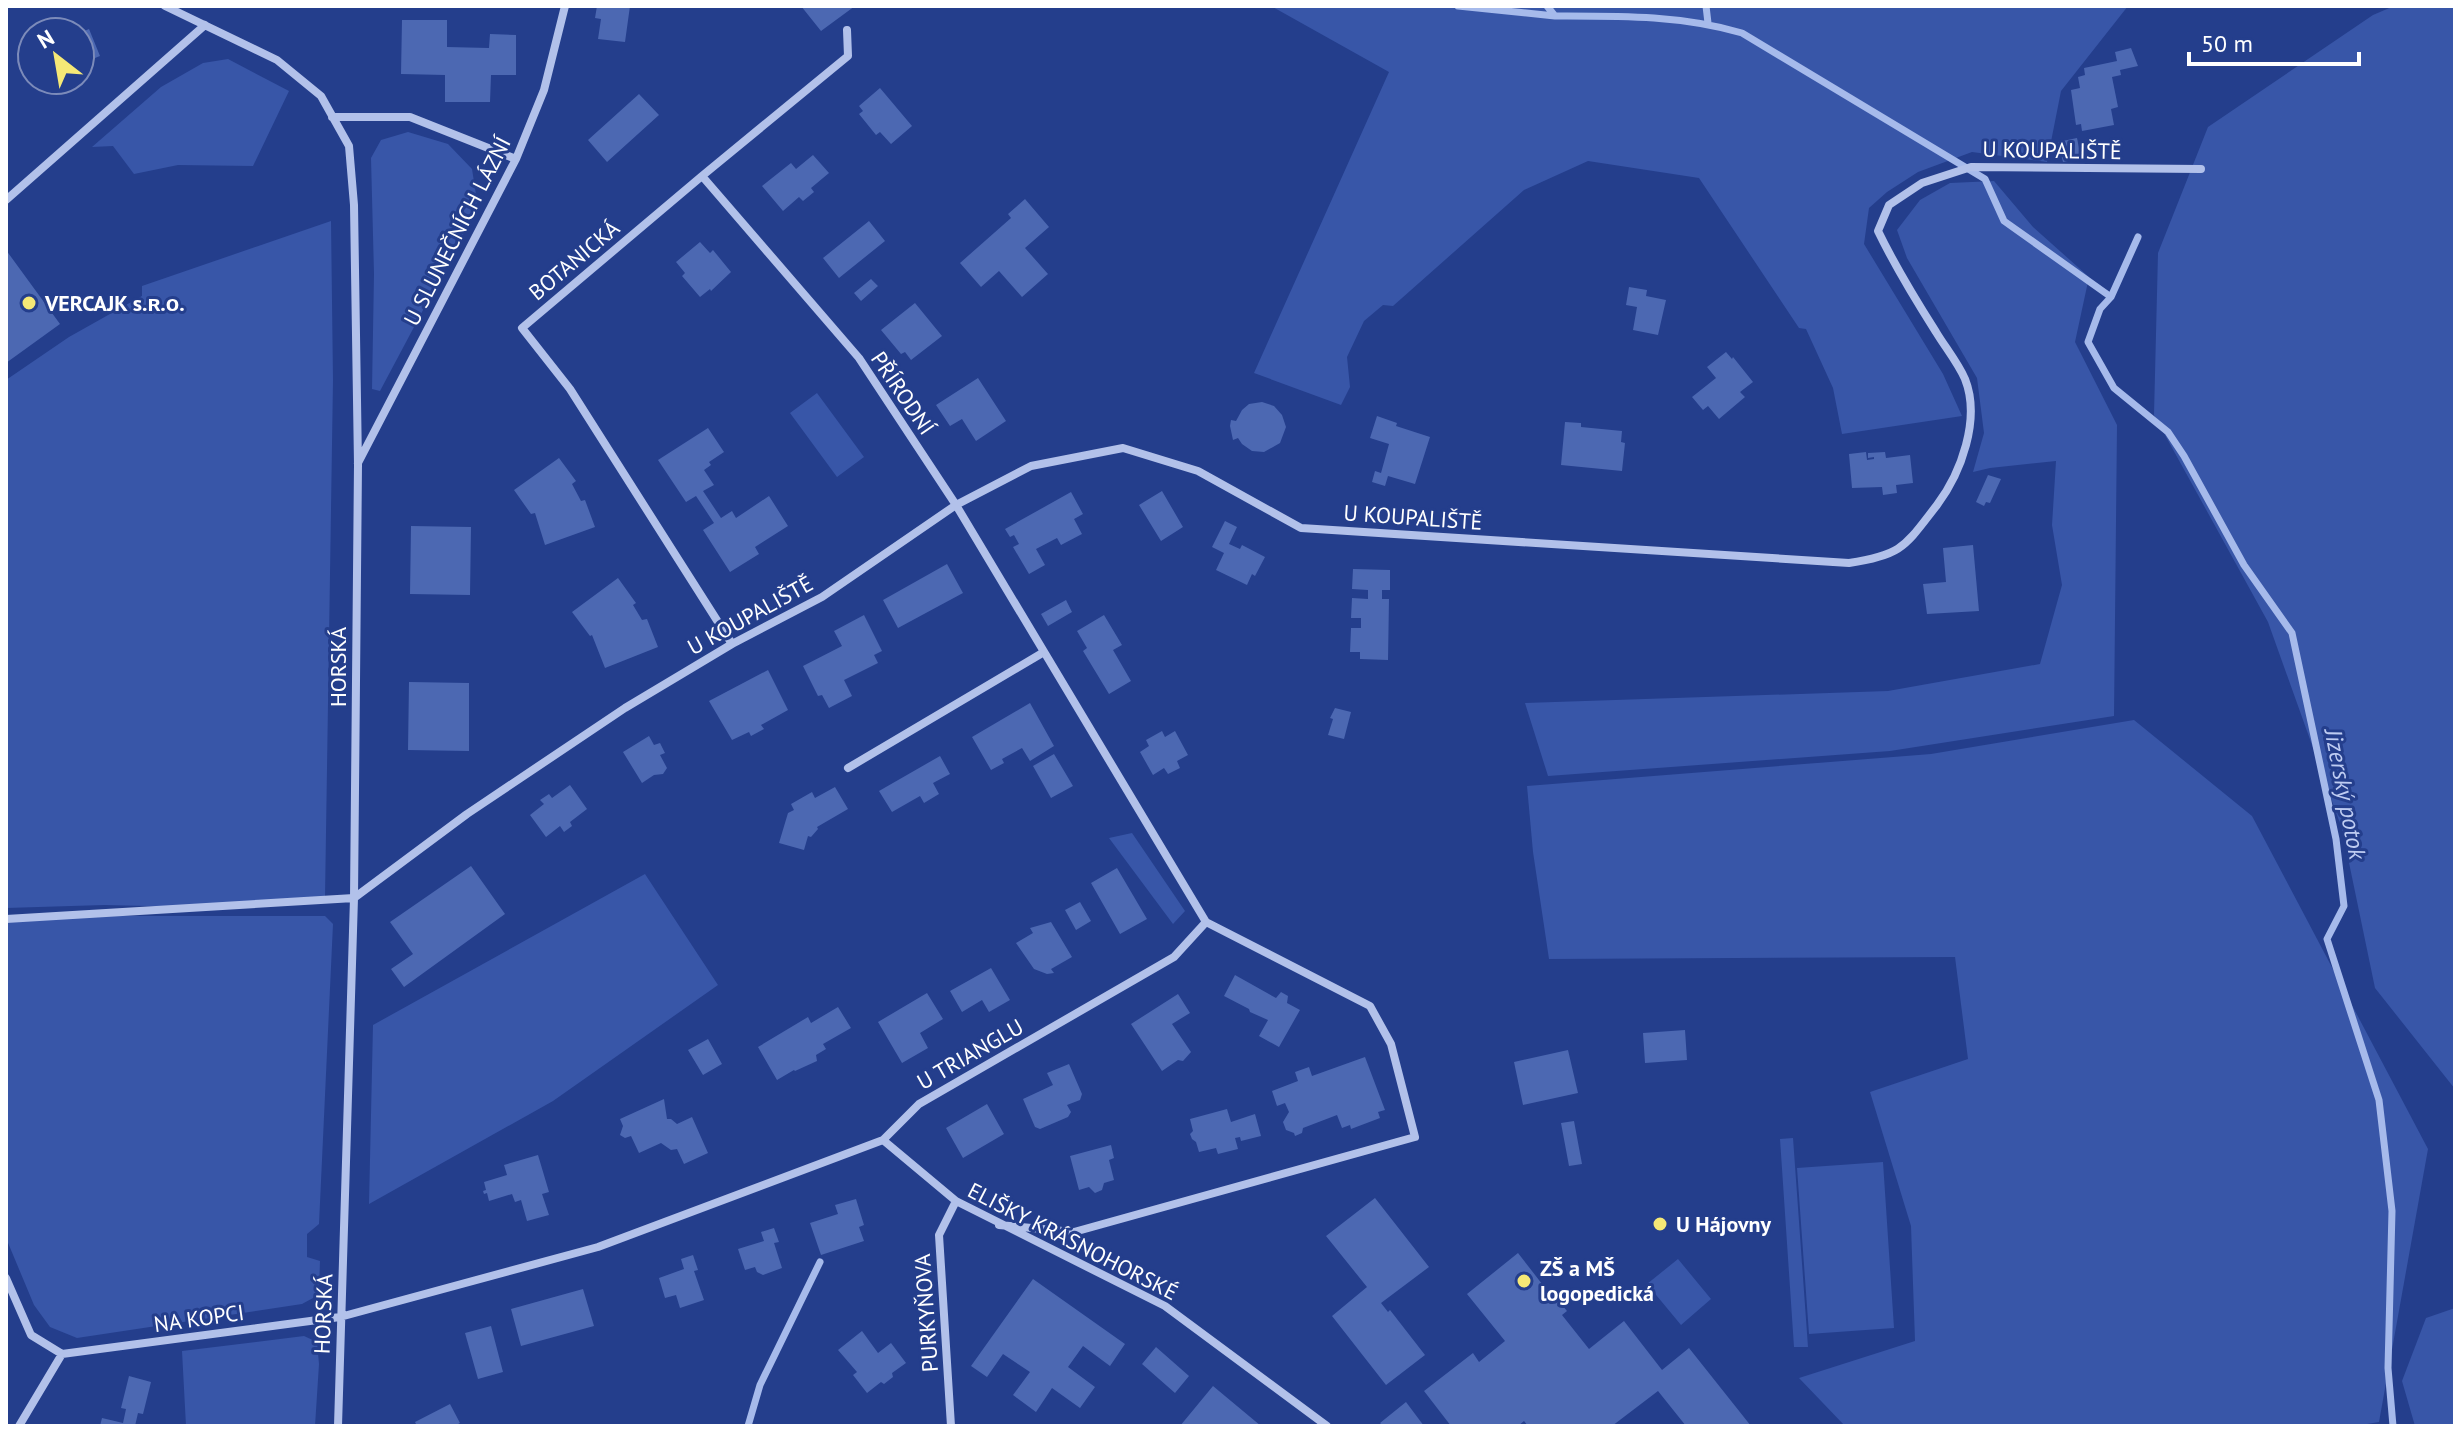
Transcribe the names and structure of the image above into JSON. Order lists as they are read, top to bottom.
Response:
{
  "streets": {
    "street": [
      "U KOUPALIŠTĚ",
      "U SLUNEČNÍCH LÁZNÍ",
      "BOTANICKÁ",
      "PŘÍRODNÍ",
      "HORSKÁ",
      "U TRIANGLU",
      "ELIŠKY KRÁSNOHORSKÉ",
      "PURKYŇOVA",
      "NA KOPCI"
    ]
  },
  "crossings": [
    ["U KOUPALIŠTĚ", "BOTANICKÁ"],
    ["U KOUPALIŠTĚ", "PŘÍRODNÍ"],
    ["U KOUPALIŠTĚ", "HORSKÁ"],
    ["U SLUNEČNÍCH LÁZNÍ", "HORSKÁ"],
    ["BOTANICKÁ", "PŘÍRODNÍ"],
    ["PŘÍRODNÍ", "U TRIANGLU"],
    ["HORSKÁ", "U TRIANGLU"],
    ["HORSKÁ", "NA KOPCI"],
    ["U TRIANGLU", "ELIŠKY KRÁSNOHORSKÉ"],
    ["U TRIANGLU", "NA KOPCI"],
    ["ELIŠKY KRÁSNOHORSKÉ", "PURKYŇOVA"]
  ],
  "water": ["Jizerský potok"],
  "places": ["VERCAJK s.ʀ.ᴏ.", "U Hájovny", "ZŠ a MŠ logopedická"],
  "scale_bar": "50 m",
  "north": "top left"
}
